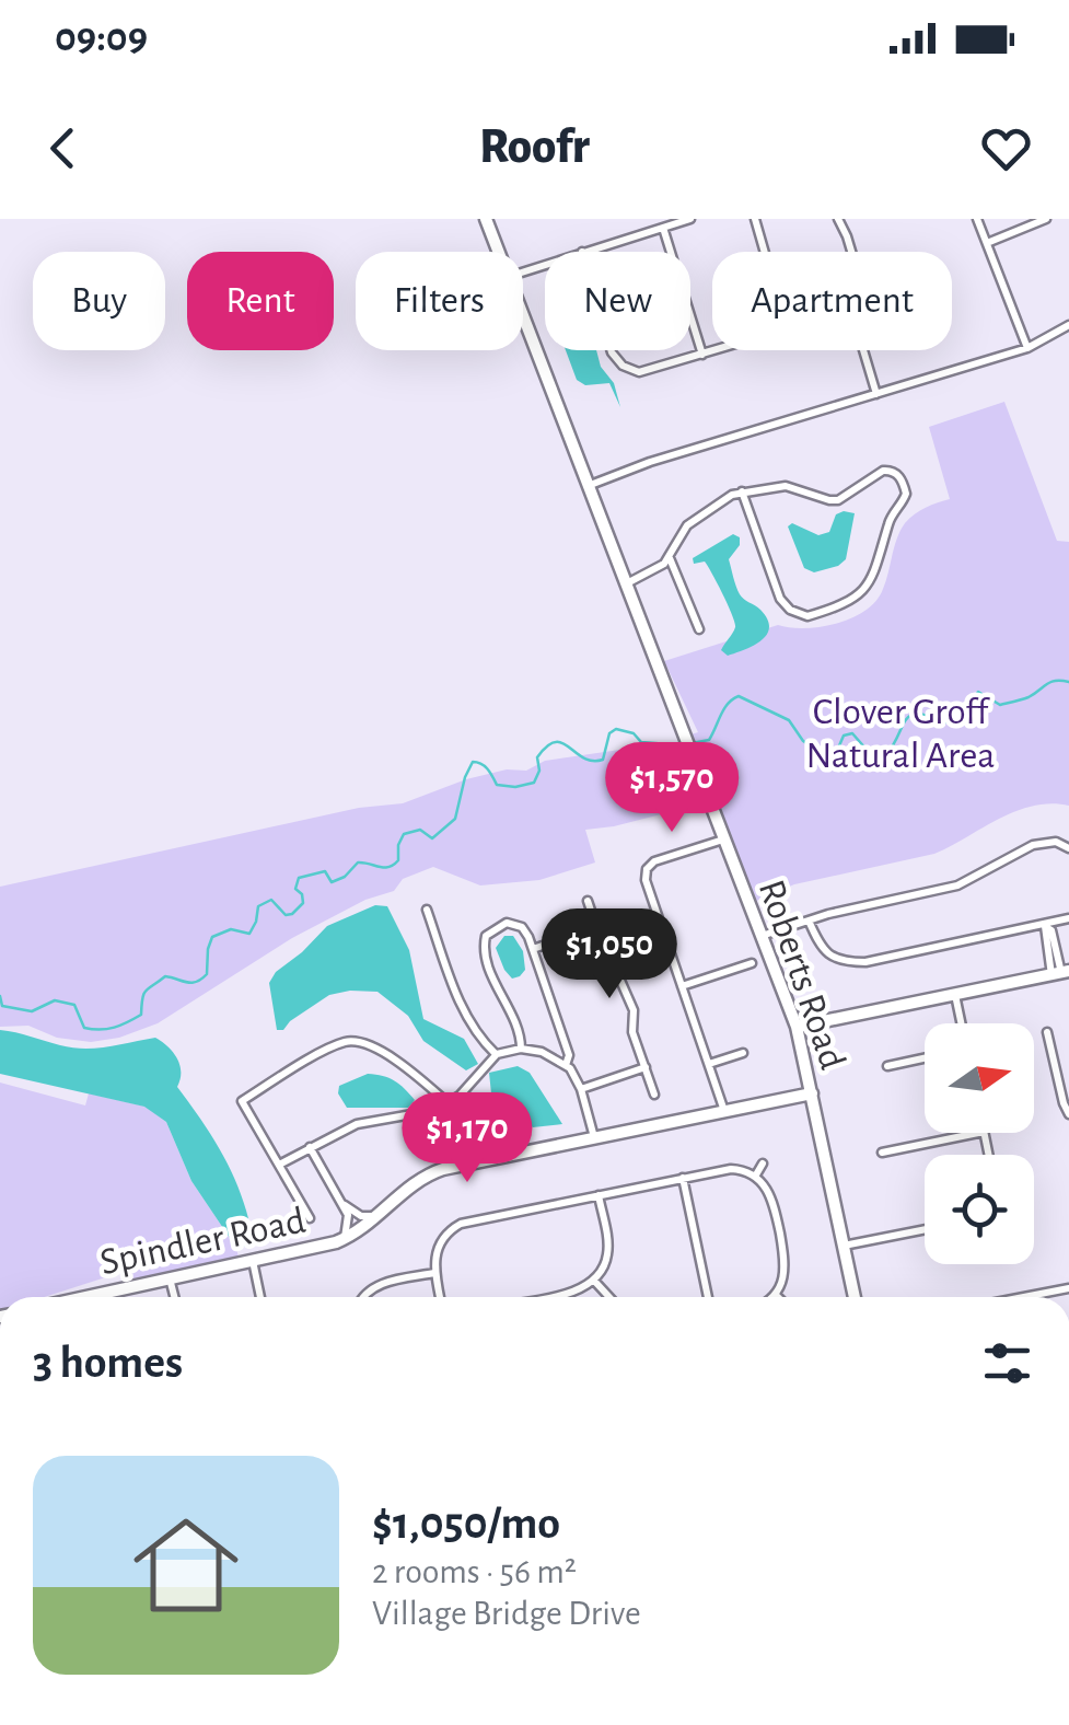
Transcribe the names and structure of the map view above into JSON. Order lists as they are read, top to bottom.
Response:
{
  "streets": {
    "main road": ["Roberts Road", "Spindler Road"]
  },
  "crossings": [
    ["Roberts Road", "Spindler Road"]
  ],
  "parks": ["Clover Groff Natural Area"],
  "north": "right",
  "page": {
    "status": "09:09",
    "header": "Roofr",
    "chip": [
      "Buy",
      "Rent",
      "Filters",
      "New",
      "Apartment"
    ],
    "price": ["$1,570", "$1,050", "$1,170"],
    "heading": "3 homes",
    "list": [
      {
        "name": "$1,050/mo",
        "note": "2 rooms · 56 m² · Village Bridge Drive"
      }
    ]
  }
}
